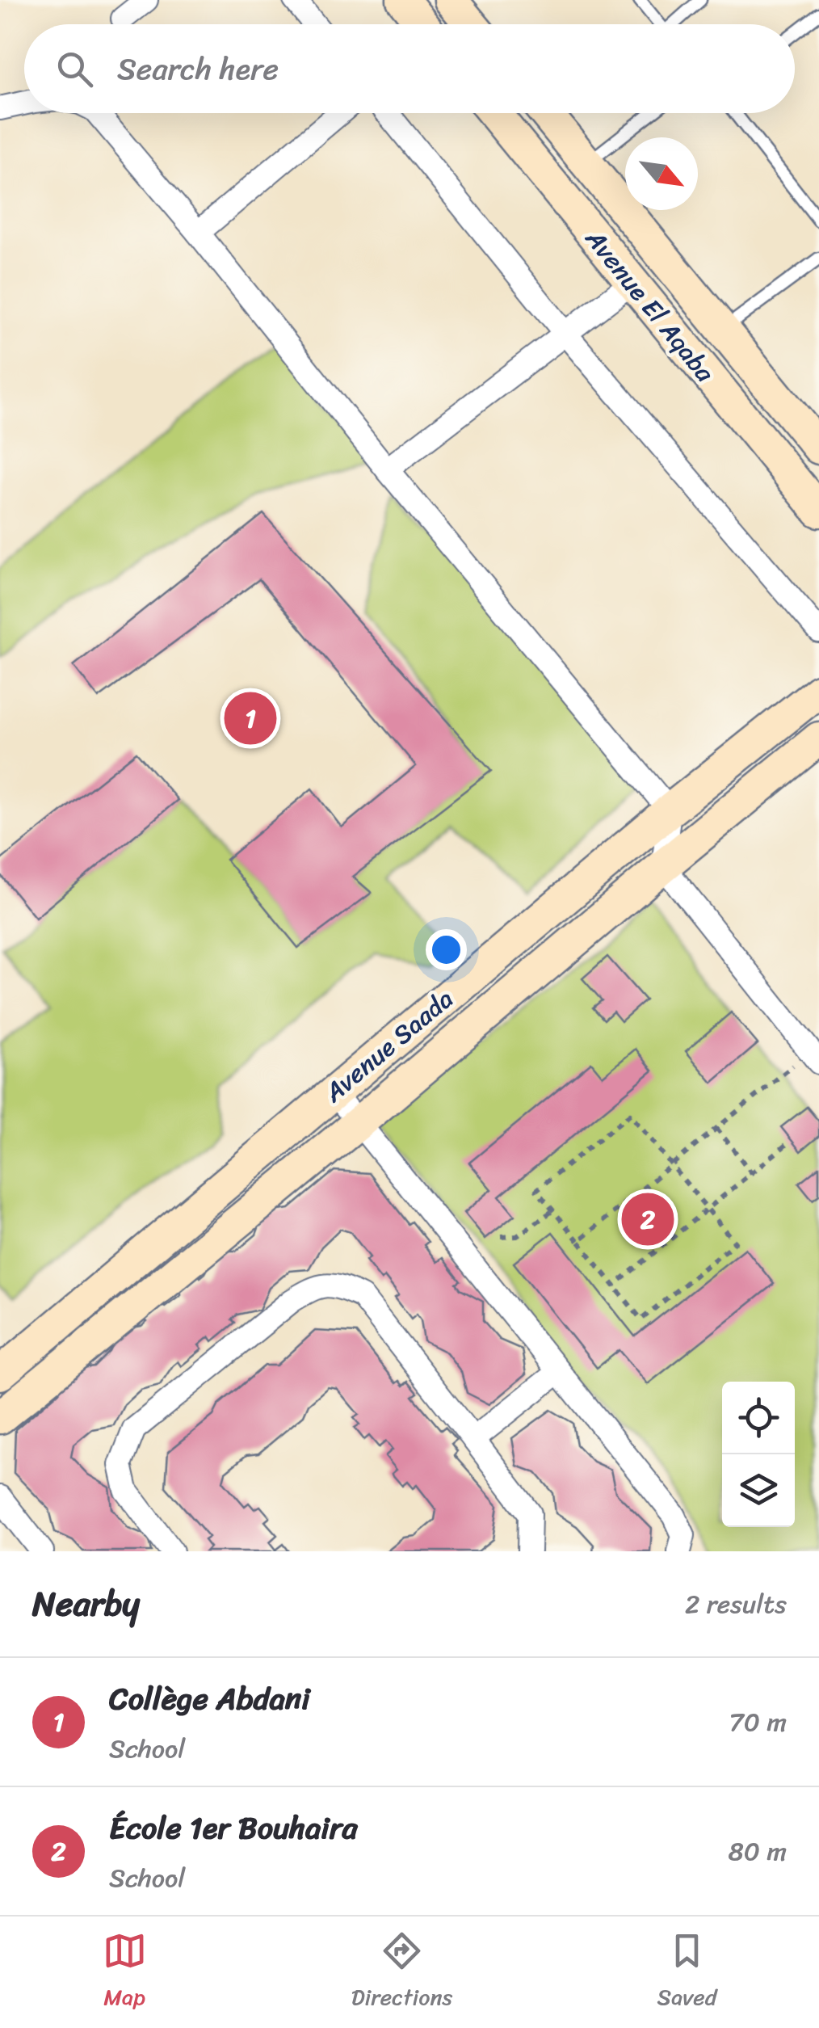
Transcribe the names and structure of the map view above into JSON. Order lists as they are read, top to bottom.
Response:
{
  "streets": {
    "street": ["Avenue El Aqaba", "Avenue Saada"]
  },
  "north": "bottom right",
  "page": {
    "search": "Search here",
    "pins": ["1", "2"],
    "heading": ["Nearby", "2 results"],
    "list": [
      {
        "mark": "1",
        "name": "Collège Abdani",
        "note": "School",
        "value": "70 m"
      },
      {
        "mark": "2",
        "name": "École 1er Bouhaira",
        "note": "School",
        "value": "80 m"
      }
    ],
    "nav": ["Map", "Directions", "Saved"]
  }
}
